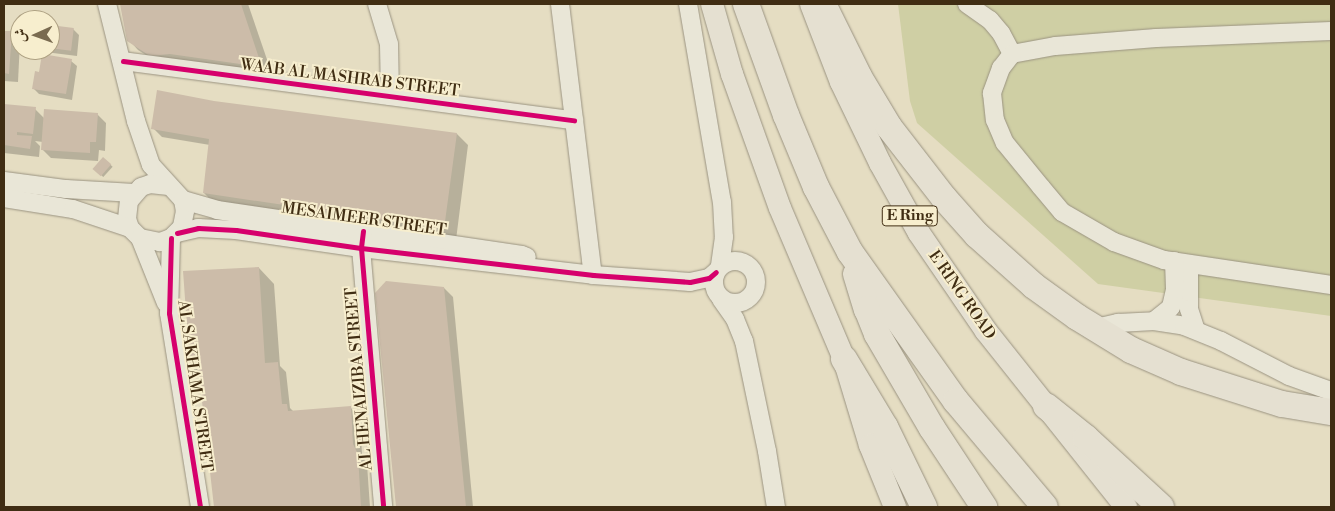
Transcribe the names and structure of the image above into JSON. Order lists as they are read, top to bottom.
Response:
{
  "streets": {
    "main road": ["E Ring", "E RING ROAD"],
    "street": [
      "WAAB AL MASHRAB STREET",
      "MESAIMEER STREET",
      "AL HENAIZIBA STREET",
      "AL SAKHAMA STREET"
    ]
  },
  "crossings": [
    ["MESAIMEER STREET", "AL HENAIZIBA STREET"],
    ["MESAIMEER STREET", "AL SAKHAMA STREET"]
  ],
  "north": "left"
}
